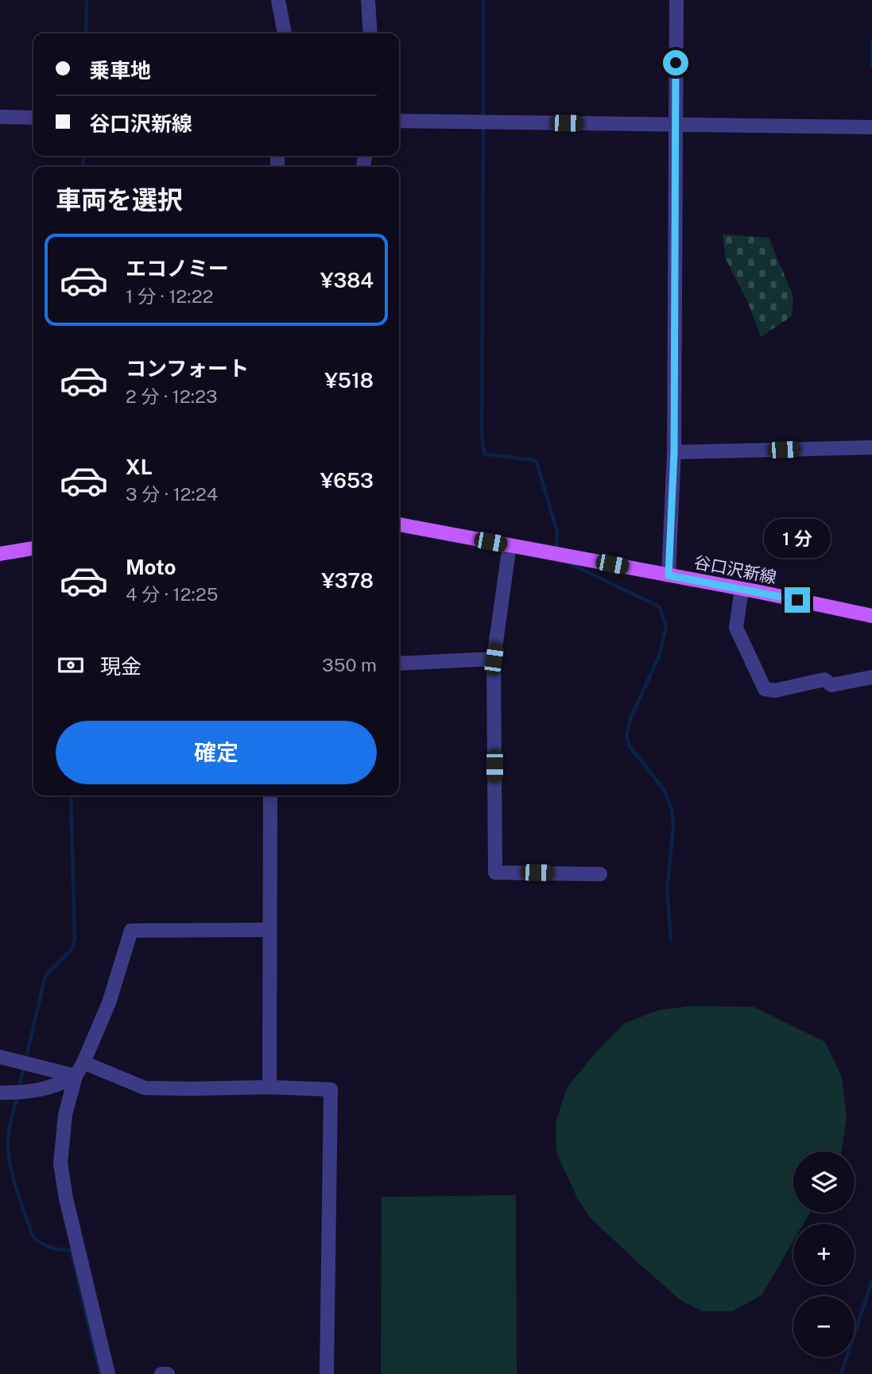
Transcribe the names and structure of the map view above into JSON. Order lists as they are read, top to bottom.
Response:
{
  "streets": {
    "main road": ["谷口沢新線"]
  },
  "page": {
    "banner": ["乗車地", "谷口沢新線"],
    "heading": "車両を選択",
    "list": [
      {
        "name": "エコノミー",
        "note": "1 分 · 12:22",
        "value": "¥384"
      },
      {
        "name": "コンフォート",
        "note": "2 分 · 12:23",
        "value": "¥518"
      },
      {
        "name": "XL",
        "note": "3 分 · 12:24",
        "value": "¥653"
      },
      {
        "name": "Moto",
        "note": "4 分 · 12:25",
        "value": "¥378"
      }
    ],
    "bubble": "1 分",
    "pay": ["現金", "350 m"],
    "buttons": "確定",
    "map_buttons": ["+", "−"]
  }
}
